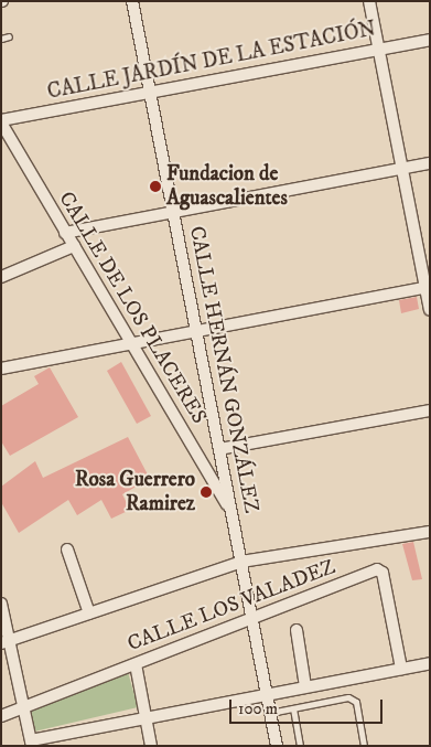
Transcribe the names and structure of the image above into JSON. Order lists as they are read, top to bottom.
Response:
{
  "streets": {
    "street": [
      "CALLE JARDÍN DE LA ESTACIÓN",
      "CALLE DE LOS PLACERES",
      "CALLE HERNÁN GONZÁLEZ",
      "CALLE LOS VALADEZ"
    ]
  },
  "crossings": [
    ["CALLE JARDÍN DE LA ESTACIÓN", "CALLE DE LOS PLACERES"],
    ["CALLE JARDÍN DE LA ESTACIÓN", "CALLE HERNÁN GONZÁLEZ"],
    ["CALLE DE LOS PLACERES", "CALLE HERNÁN GONZÁLEZ"],
    ["CALLE HERNÁN GONZÁLEZ", "CALLE LOS VALADEZ"]
  ],
  "places": ["Fundacion de Aguascalientes", "Rosa Guerrero Ramirez"],
  "scale_bar": "100 m"
}
